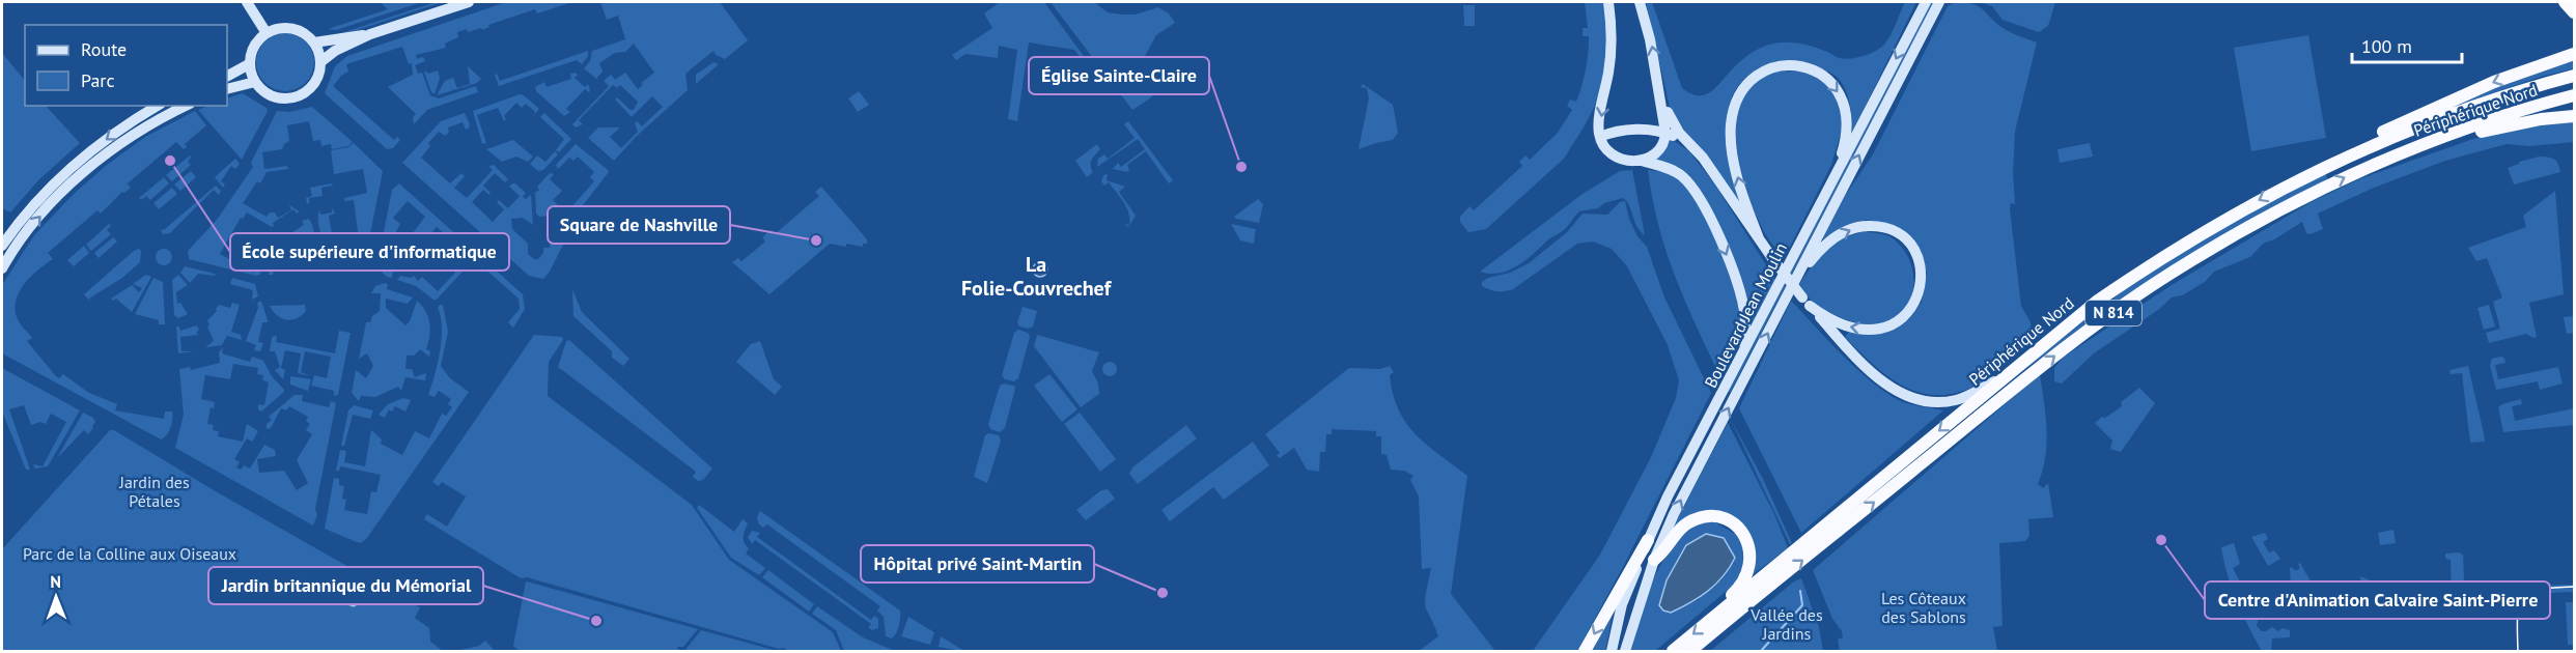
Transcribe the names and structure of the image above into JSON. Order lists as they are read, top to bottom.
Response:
{
  "streets": {
    "highway": ["Périphérique Nord", "N 814"],
    "main road": ["Boulevard Jean Moulin"]
  },
  "districts": ["La Folie-Couvrechef"],
  "parks": [
    "Jardin des Pétales",
    "Parc de la Colline aux Oiseaux",
    "Les Côteaux des Sablons",
    "Vallée des Jardins"
  ],
  "places": [
    "École supérieure d'informatique",
    "Église Sainte-Claire",
    "Square de Nashville",
    "Centre d'Animation Calvaire Saint-Pierre",
    "Hôpital privé Saint-Martin",
    "Jardin britannique du Mémorial"
  ],
  "legend": ["Route", "Parc"],
  "scale_bar": "100 m",
  "north": "top"
}
